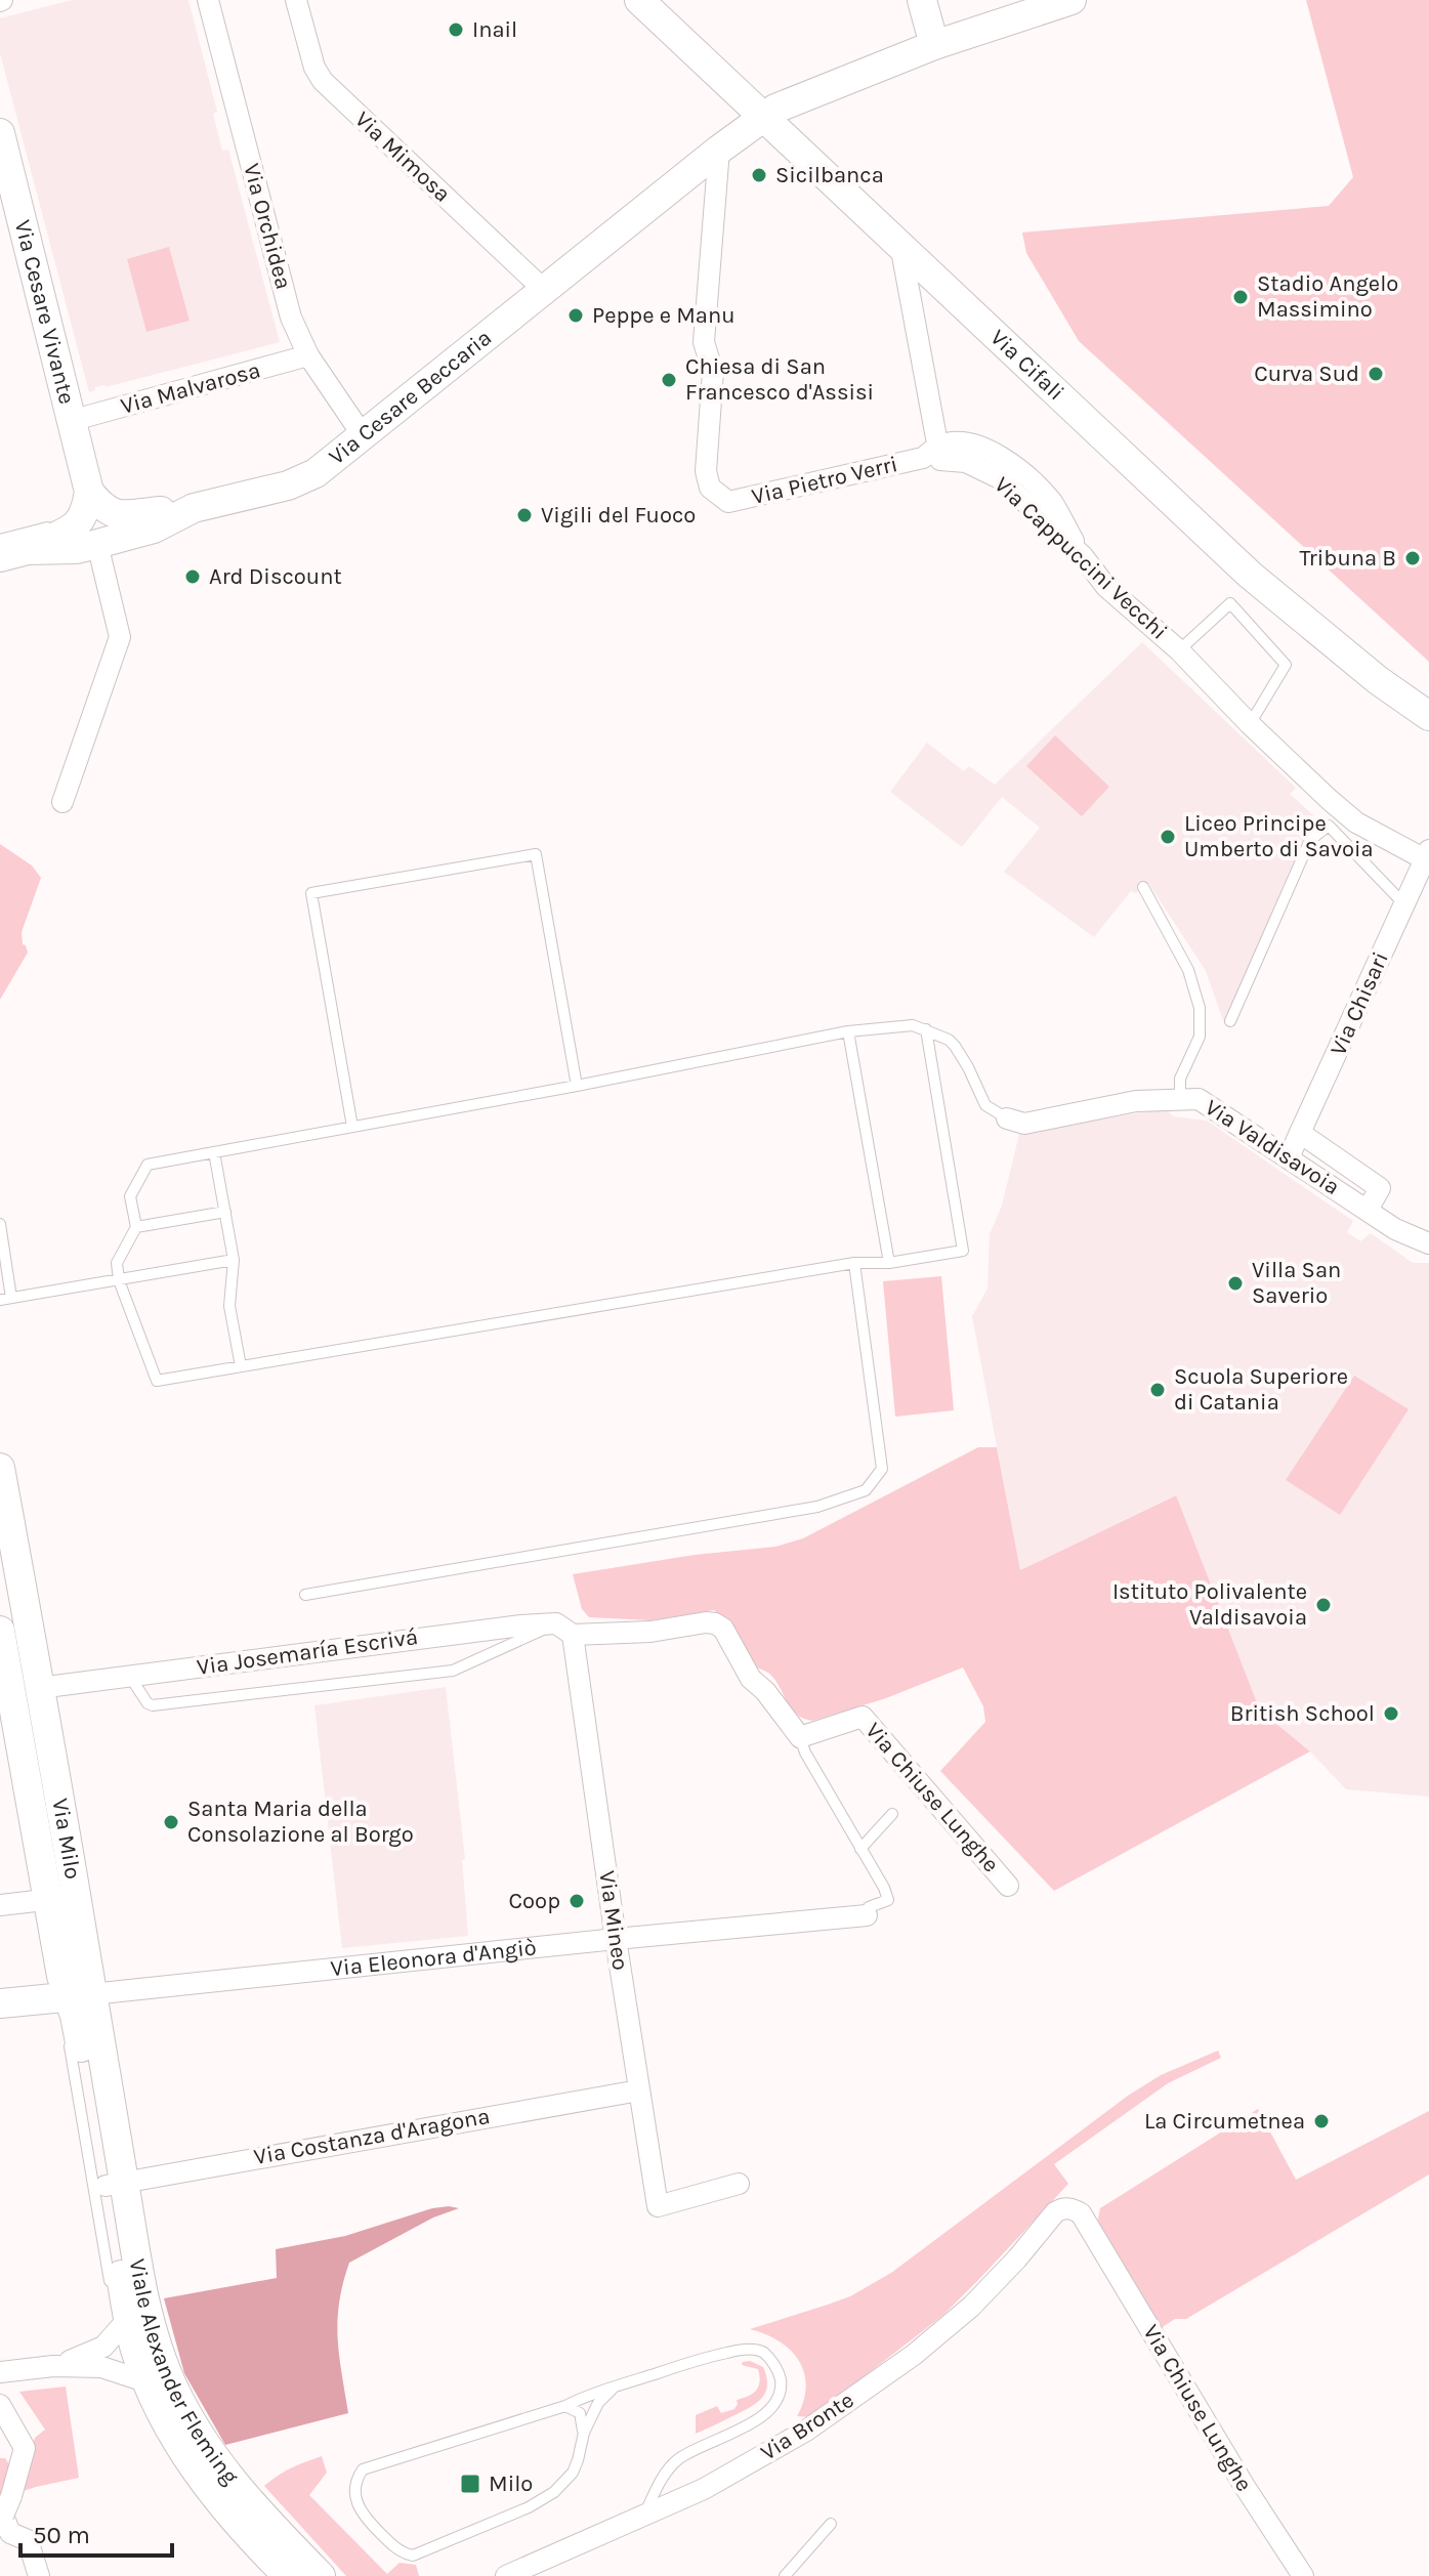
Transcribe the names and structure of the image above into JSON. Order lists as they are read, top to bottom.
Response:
{
  "streets": {
    "main road": [
      "Via Cesare Vivante",
      "Via Cifali",
      "Via Cesare Beccaria",
      "Via Milo",
      "Via Eleonora d'Angiò",
      "Viale Alexander Fleming"
    ],
    "street": [
      "Via Mimosa",
      "Via Orchidea",
      "Via Malvarosa",
      "Via Pietro Verri",
      "Via Cappuccini Vecchi",
      "Via Chisari",
      "Via Valdisavoia",
      "Via Josemaría Escrivá",
      "Via Chiuse Lunghe",
      "Via Mineo",
      "Via Costanza d'Aragona",
      "Via Bronte"
    ]
  },
  "crossings": [
    ["Via Mimosa", "Via Cesare Beccaria"],
    ["Via Orchidea", "Via Malvarosa"],
    ["Via Orchidea", "Via Cesare Beccaria"],
    ["Via Cesare Vivante", "Via Malvarosa"],
    ["Via Cifali", "Via Cesare Beccaria"],
    ["Via Cesare Beccaria", "Via Pietro Verri"],
    ["Via Pietro Verri", "Via Cappuccini Vecchi"],
    ["Via Cappuccini Vecchi", "Via Chisari"],
    ["Via Chisari", "Via Valdisavoia"],
    ["Via Josemaría Escrivá", "Via Milo"],
    ["Via Josemaría Escrivá", "Via Mineo"],
    ["Via Chiuse Lunghe", "Via Bronte"],
    ["Via Milo", "Via Eleonora d'Angiò"],
    ["Via Milo", "Via Costanza d'Aragona"],
    ["Via Milo", "Viale Alexander Fleming"],
    ["Via Mineo", "Via Eleonora d'Angiò"],
    ["Via Mineo", "Via Costanza d'Aragona"],
    ["Via Costanza d'Aragona", "Viale Alexander Fleming"]
  ],
  "places": {
    "other": [
      "Inail",
      "Sicilbanca",
      "Stadio Angelo Massimino",
      "Peppe e Manu",
      "Curva Sud",
      "Chiesa di San Francesco d'Assisi",
      "Vigili del Fuoco",
      "Tribuna B",
      "Ard Discount",
      "Liceo Principe Umberto di Savoia",
      "Villa San Saverio",
      "Scuola Superiore di Catania",
      "Istituto Polivalente Valdisavoia",
      "British School",
      "Santa Maria della Consolazione al Borgo",
      "Coop",
      "La Circumetnea"
    ],
    "transit": ["Milo"]
  },
  "scale_bar": "50 m"
}
